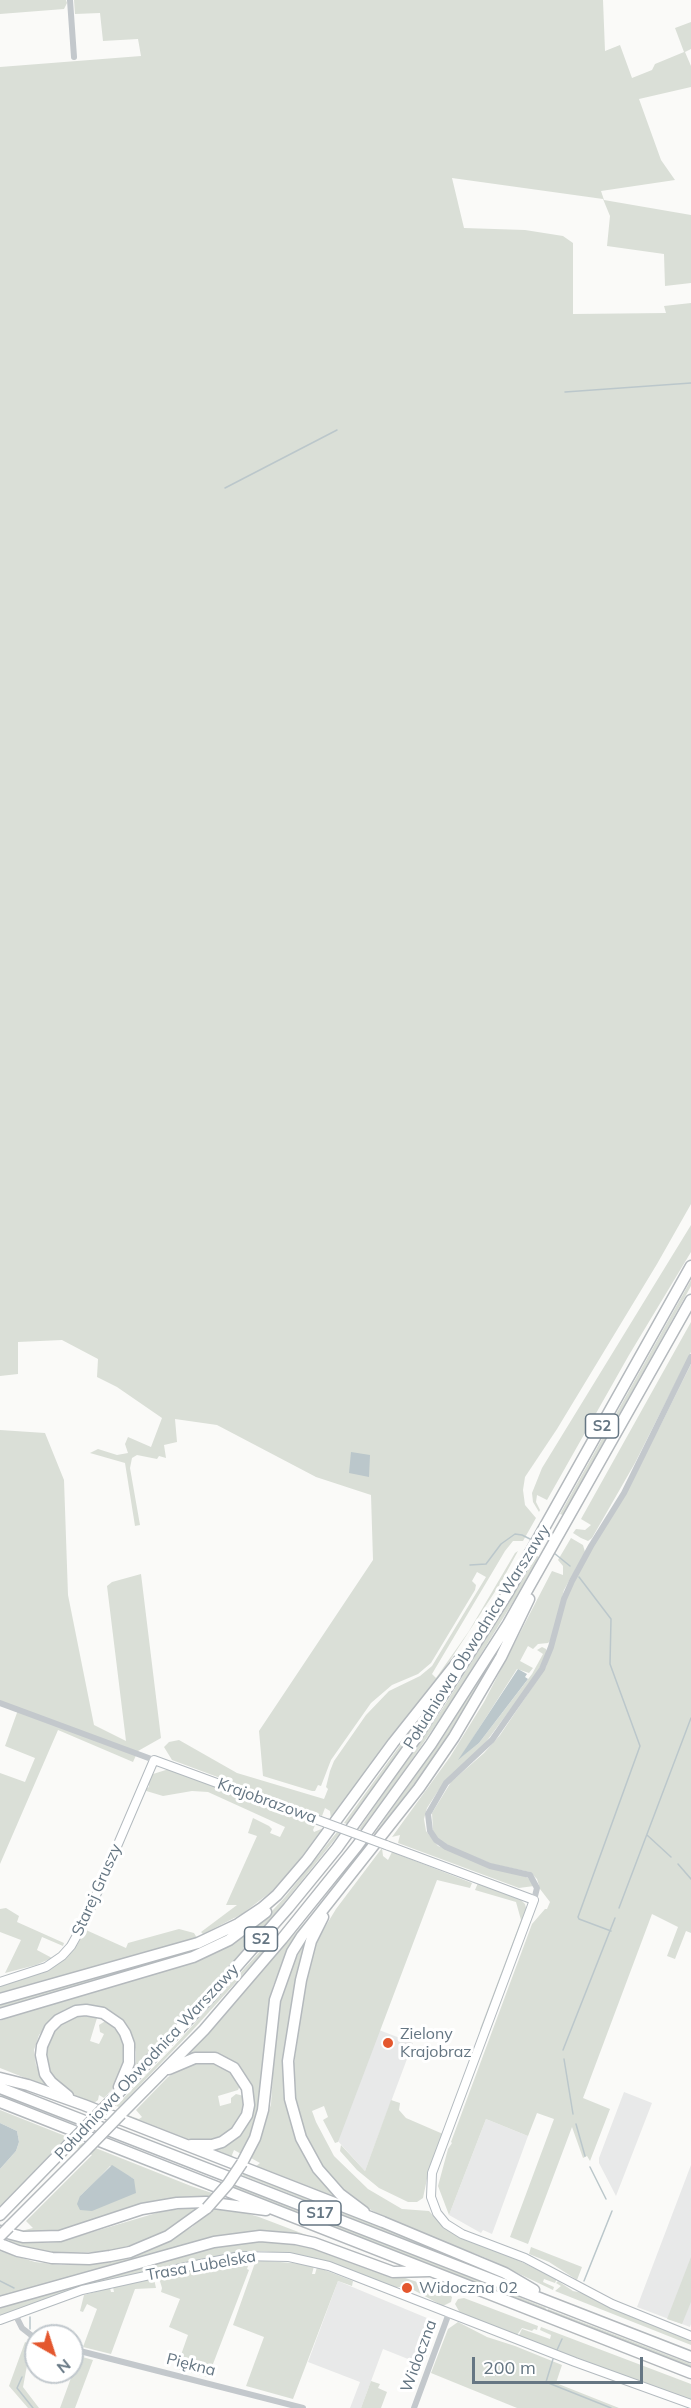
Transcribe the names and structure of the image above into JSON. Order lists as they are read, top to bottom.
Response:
{
  "streets": {
    "highway": ["S2", "Południowa Obwodnica Warszawy", "S17"],
    "street": [
      "Krajobrazowa",
      "Starej Gruszy",
      "Trasa Lubelska",
      "Widoczna",
      "Piękna"
    ]
  },
  "crossings": [
    ["Krajobrazowa", "Starej Gruszy"],
    ["Trasa Lubelska", "Widoczna"]
  ],
  "places": ["Zielony Krajobraz", "Widoczna 02"],
  "scale_bar": "200 m",
  "north": "bottom right"
}
